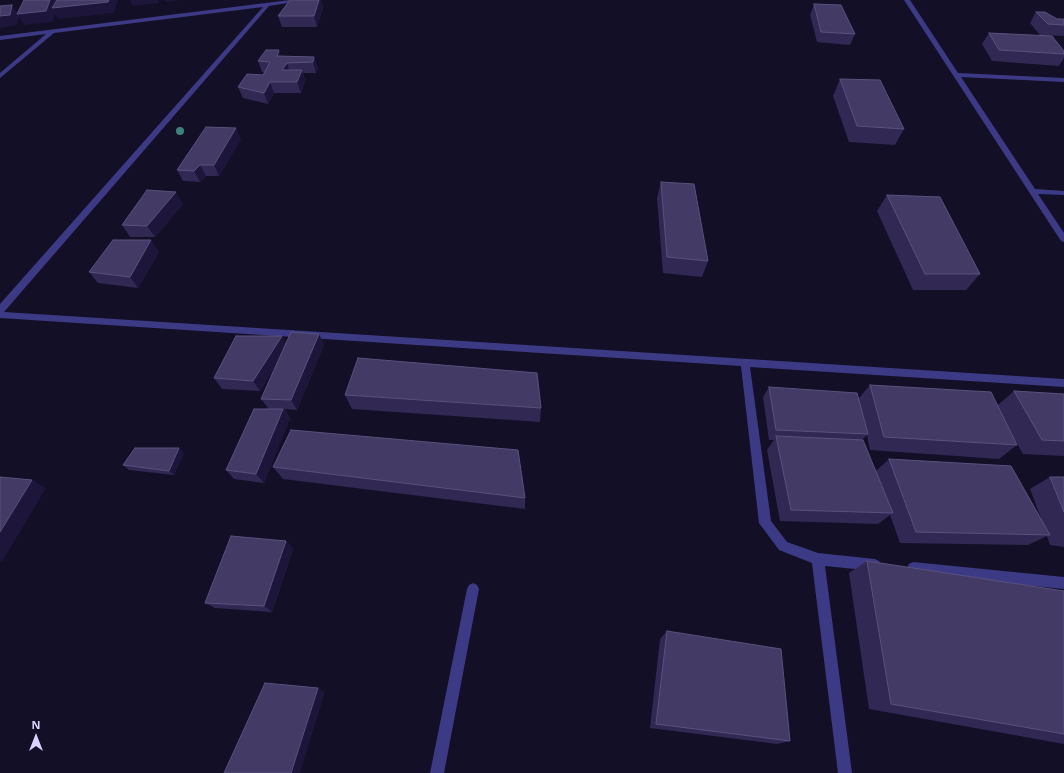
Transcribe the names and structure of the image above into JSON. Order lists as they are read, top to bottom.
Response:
{
  "north": "top"
}
